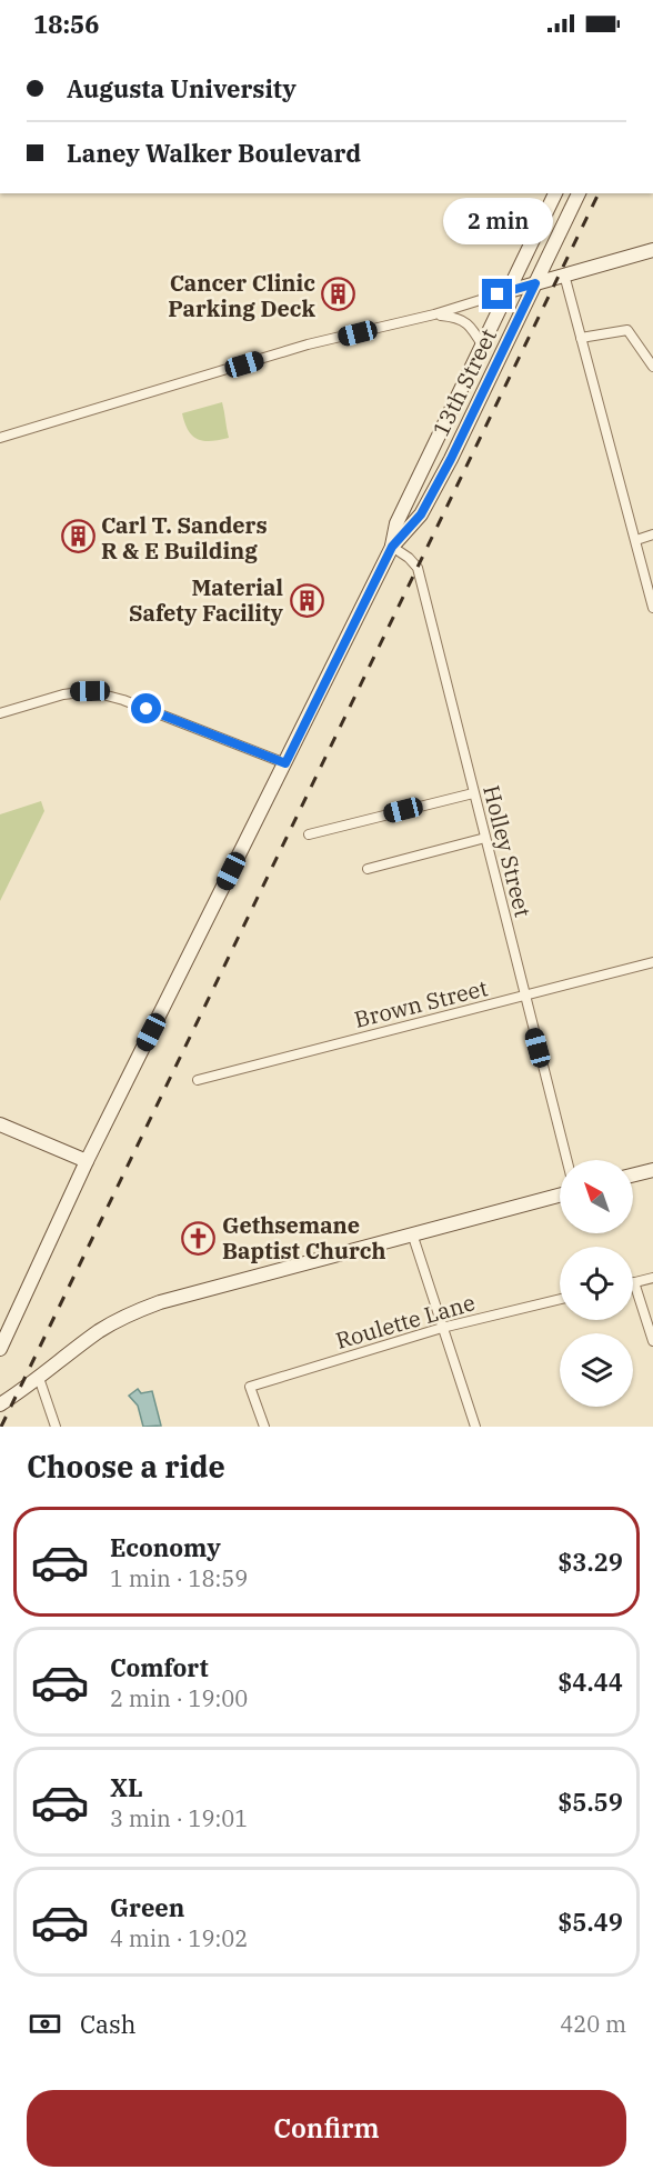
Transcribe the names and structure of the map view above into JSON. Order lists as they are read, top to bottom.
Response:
{
  "streets": {
    "main road": ["13th Street"],
    "street": ["Holley Street", "Brown Street", "Roulette Lane"]
  },
  "crossings": [
    ["13th Street", "Holley Street"],
    ["Holley Street", "Brown Street"]
  ],
  "places": {
    "building": ["Cancer Clinic Parking Deck", "Carl T. Sanders R & E Building", "Material Safety Facility"],
    "church": ["Gethsemane Baptist Church"]
  },
  "north": "top left",
  "page": {
    "status": "18:56",
    "banner": ["Augusta University", "Laney Walker Boulevard"],
    "bubble": "2 min",
    "heading": "Choose a ride",
    "list": [
      {
        "name": "Economy",
        "note": "1 min · 18:59",
        "value": "$3.29"
      },
      {
        "name": "Comfort",
        "note": "2 min · 19:00",
        "value": "$4.44"
      },
      {
        "name": "XL",
        "note": "3 min · 19:01",
        "value": "$5.59"
      },
      {
        "name": "Green",
        "note": "4 min · 19:02",
        "value": "$5.49"
      }
    ],
    "pay": ["Cash", "420 m"],
    "buttons": "Confirm"
  }
}
